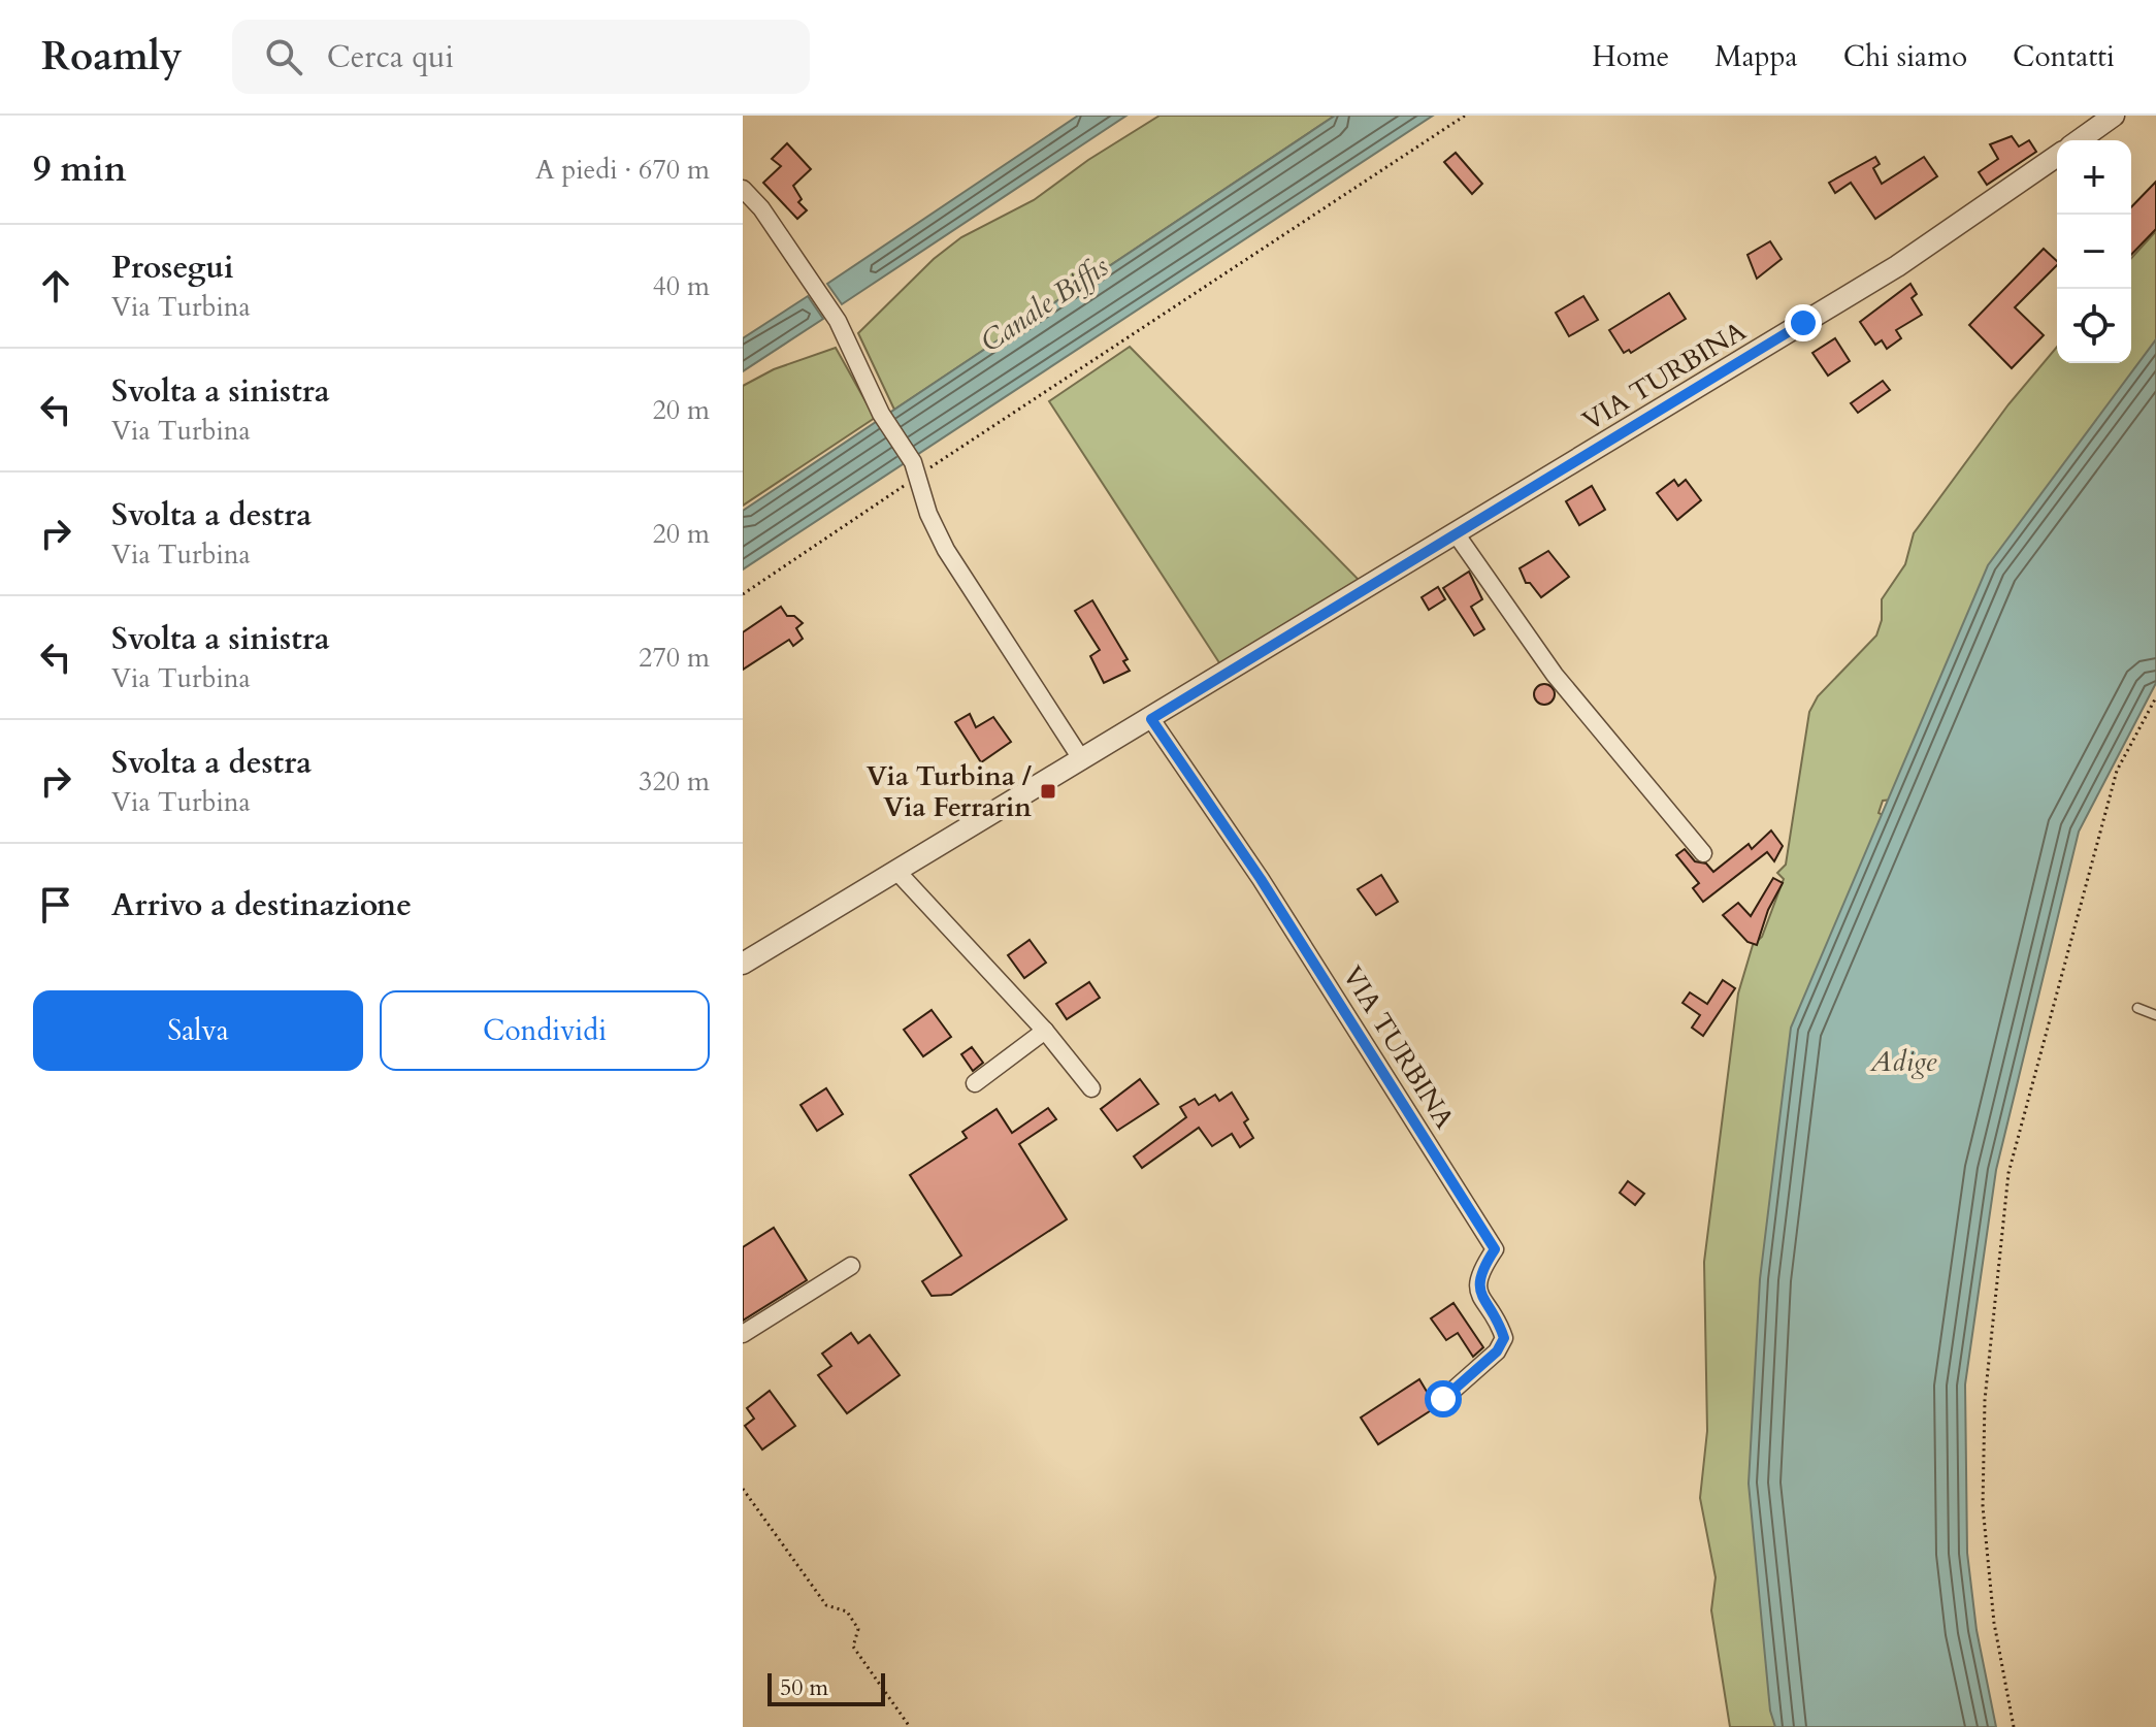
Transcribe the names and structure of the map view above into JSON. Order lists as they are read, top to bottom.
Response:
{
  "streets": {
    "street": ["VIA TURBINA"]
  },
  "water": ["Canale Biffis", "Adige"],
  "places": {
    "transit": ["Via Turbina / Via Ferrarin"]
  },
  "scale_bar": "50 m",
  "page": {
    "header": "Roamly",
    "search": "Cerca qui",
    "nav": [
      "Home",
      "Mappa",
      "Chi siamo",
      "Contatti"
    ],
    "heading": ["9 min", "A piedi · 670 m"],
    "map_buttons": ["+", "−"],
    "list": [
      ["Prosegui", "Via Turbina", "40 m"],
      ["Svolta a sinistra", "Via Turbina", "20 m"],
      ["Svolta a destra", "Via Turbina", "20 m"],
      ["Svolta a sinistra", "Via Turbina", "270 m"],
      ["Svolta a destra", "Via Turbina", "320 m"],
      "Arrivo a destinazione"
    ],
    "buttons": ["Salva", "Condividi"],
    "scale": "50 m"
  }
}
